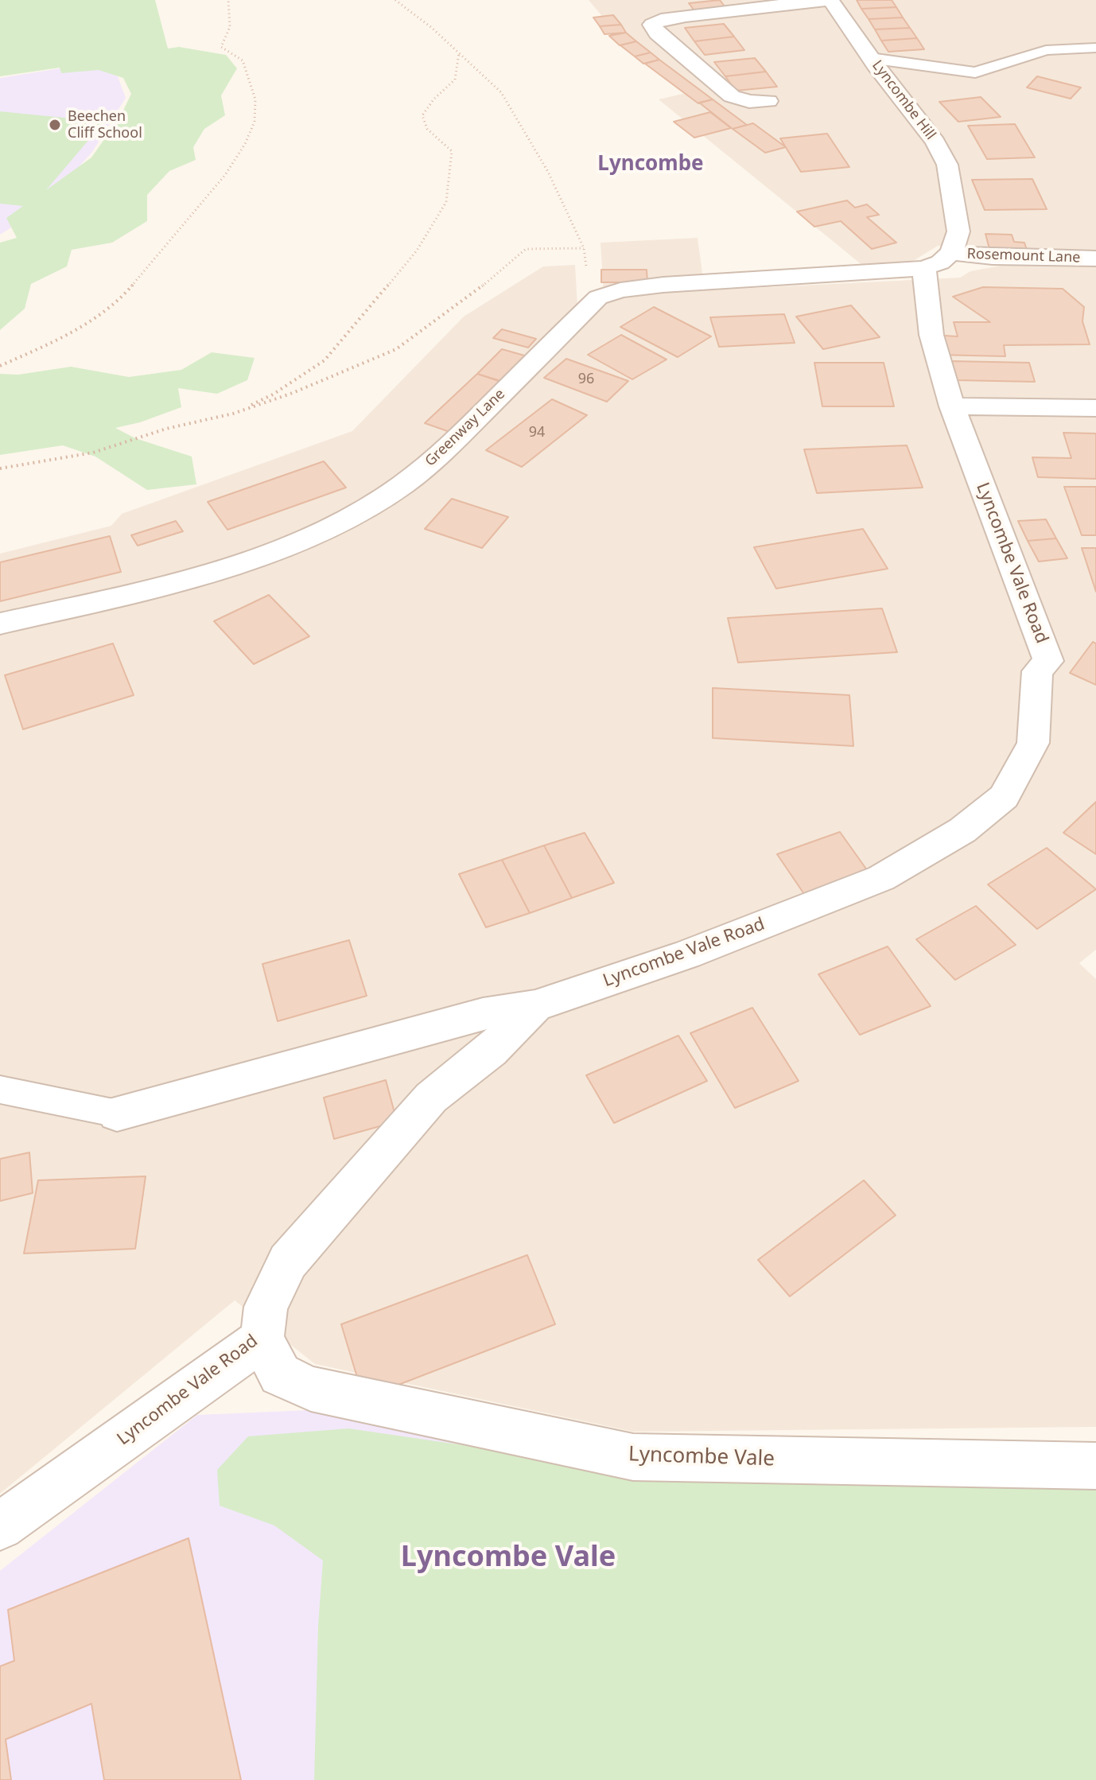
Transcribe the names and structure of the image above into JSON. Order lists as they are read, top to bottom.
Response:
{
  "streets": {
    "street": [
      "Lyncombe Hill",
      "Rosemount Lane",
      "Greenway Lane",
      "Lyncombe Vale Road",
      "Lyncombe Vale"
    ]
  },
  "crossings": [
    ["Lyncombe Hill", "Rosemount Lane"],
    ["Lyncombe Hill", "Greenway Lane"],
    ["Lyncombe Hill", "Lyncombe Vale Road"],
    ["Rosemount Lane", "Greenway Lane"],
    ["Rosemount Lane", "Lyncombe Vale Road"],
    ["Greenway Lane", "Lyncombe Vale Road"],
    ["Lyncombe Vale Road", "Lyncombe Vale"]
  ],
  "districts": ["Lyncombe", "Lyncombe Vale"],
  "places": ["Beechen Cliff School"],
  "house_numbers": ["96", "94"]
}
